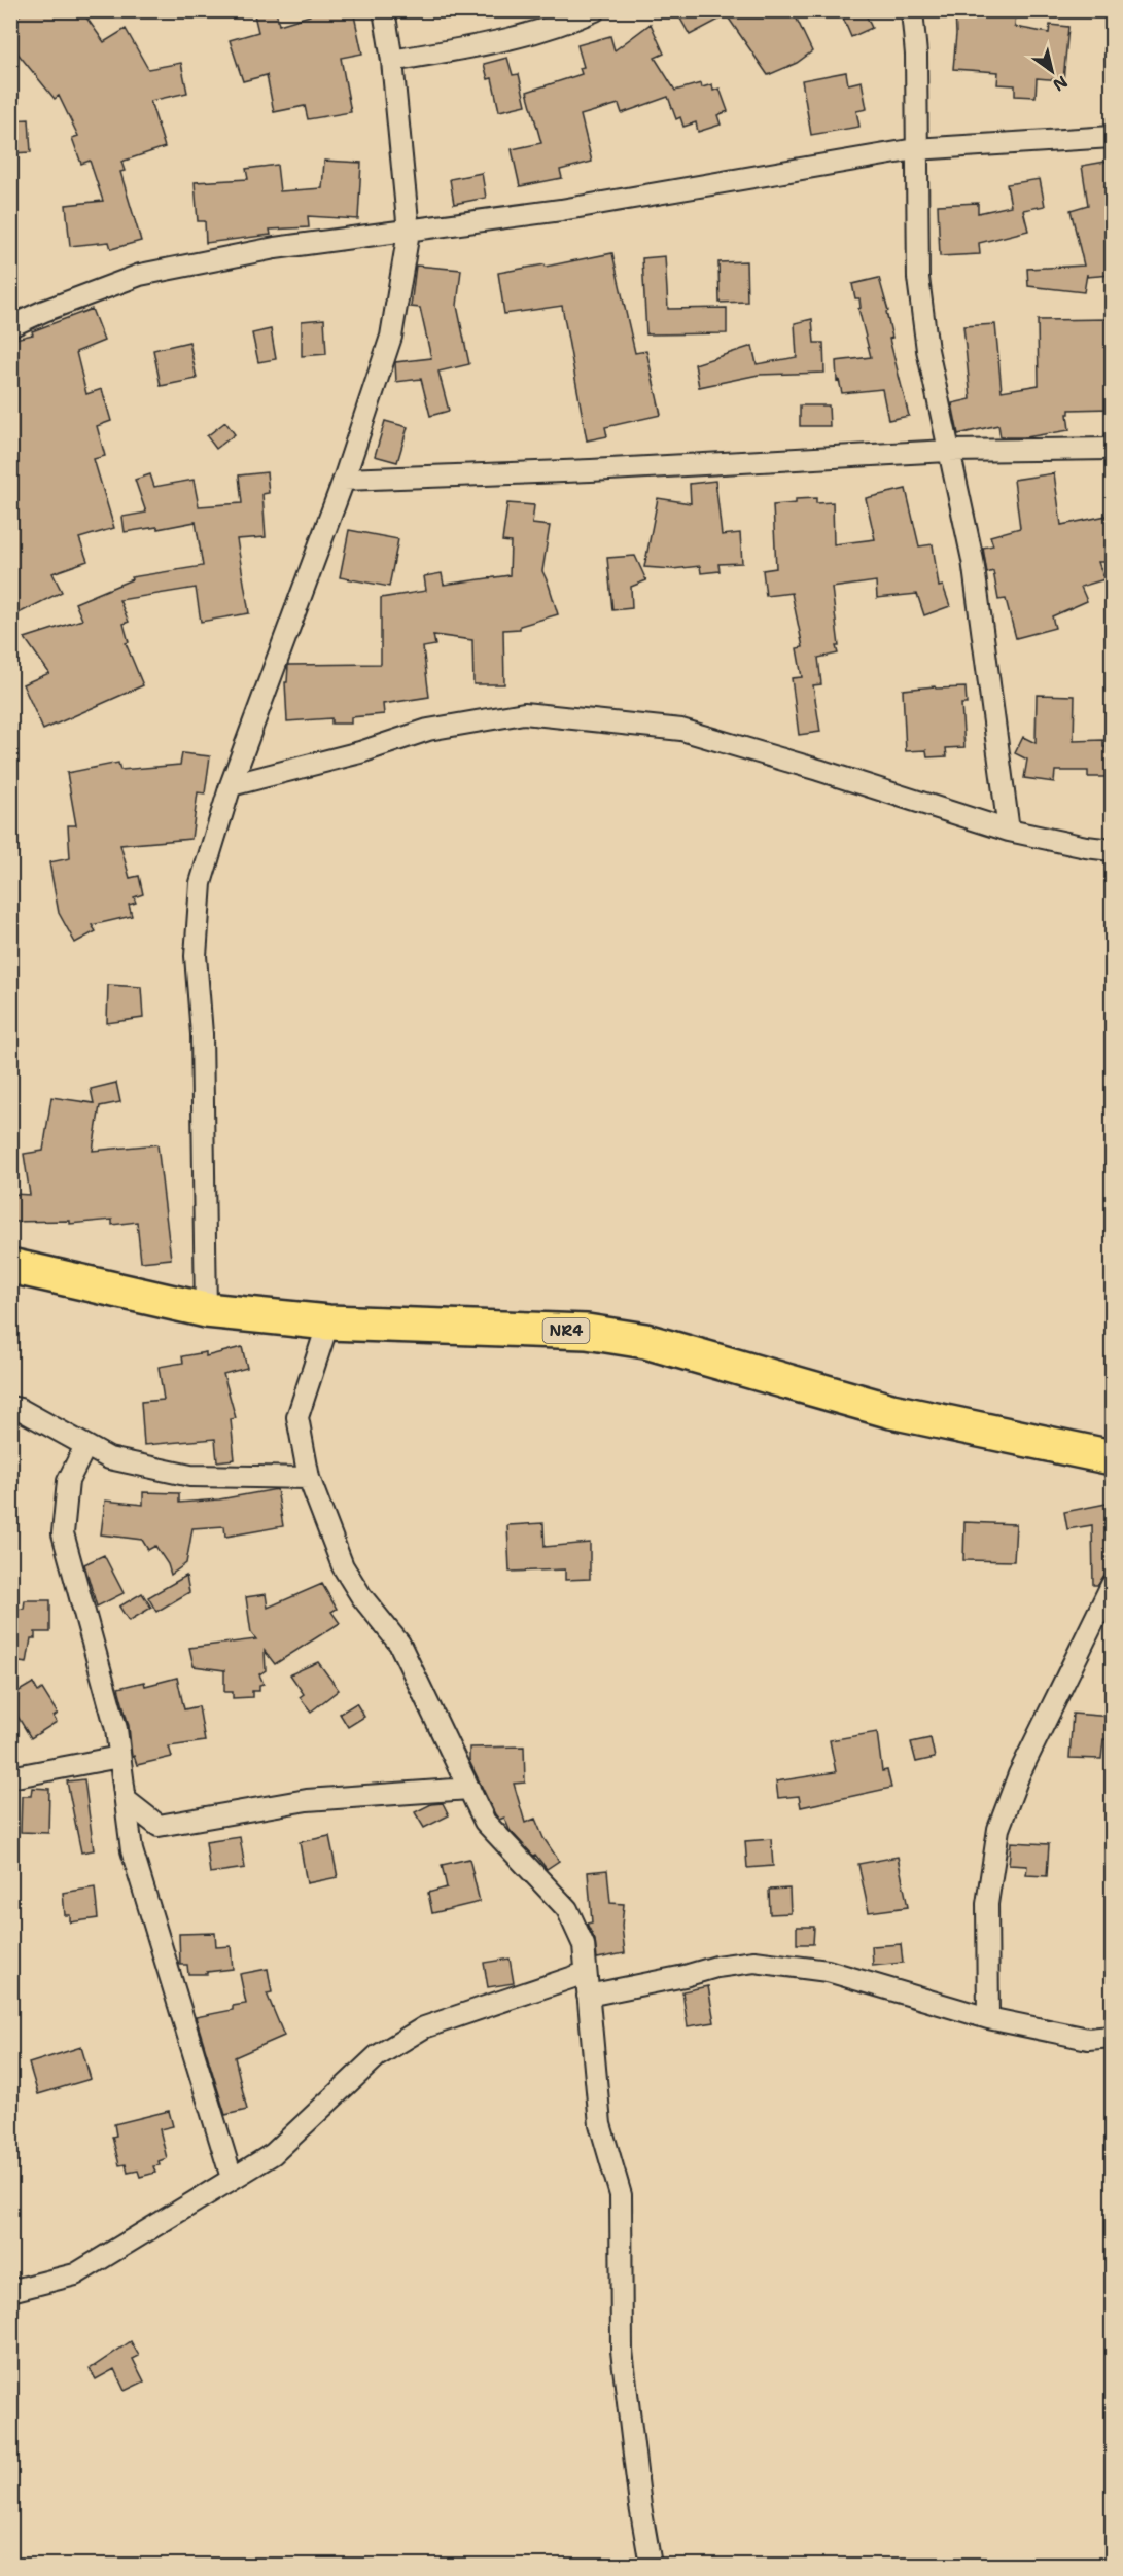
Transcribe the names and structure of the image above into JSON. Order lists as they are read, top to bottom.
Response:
{
  "streets": {
    "highway": ["NR4"]
  },
  "north": "bottom right"
}
